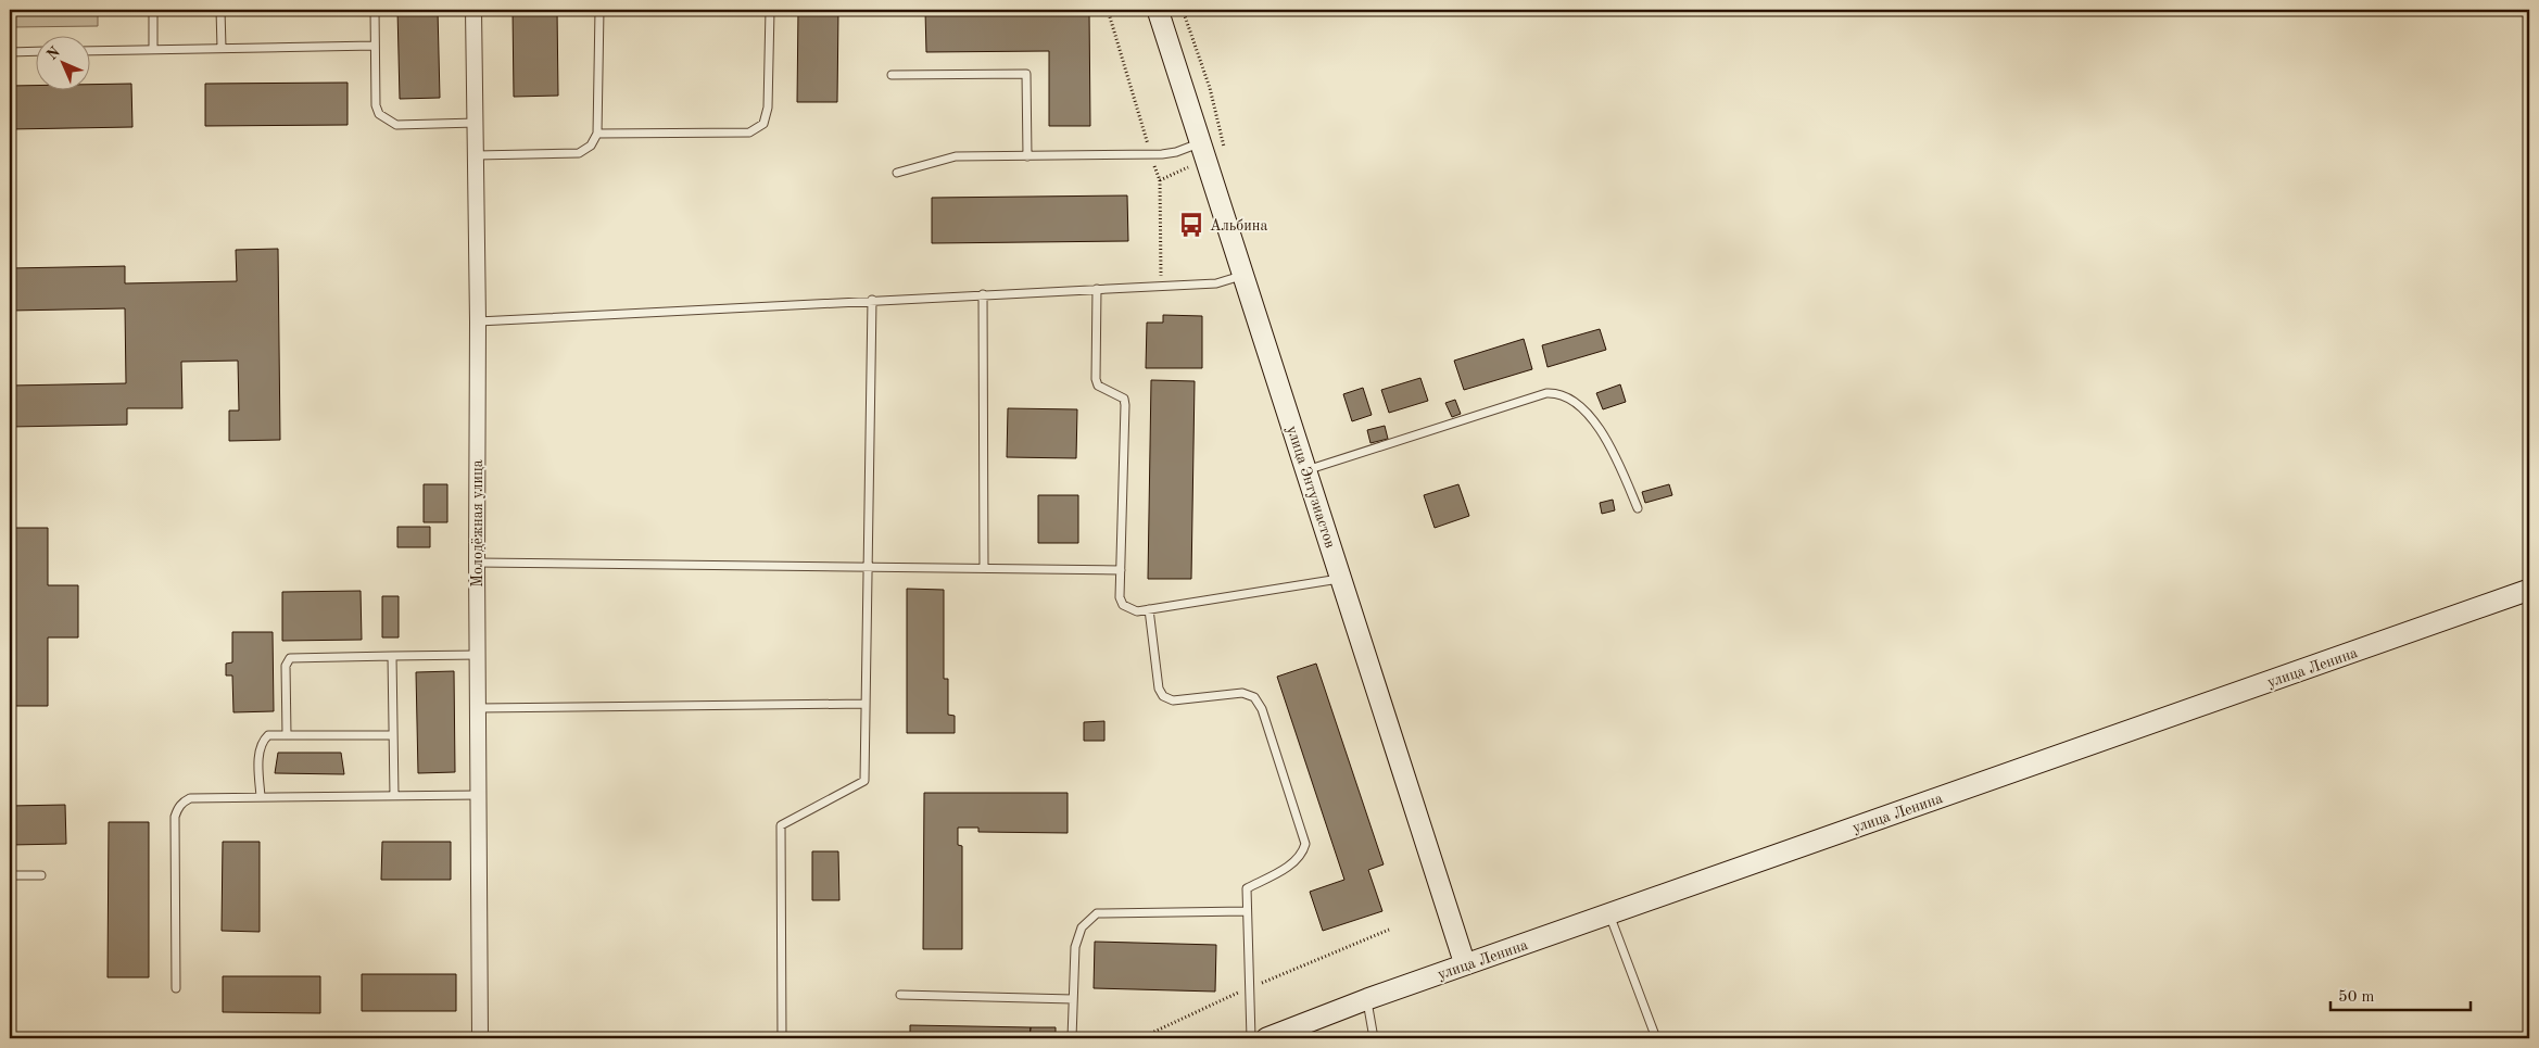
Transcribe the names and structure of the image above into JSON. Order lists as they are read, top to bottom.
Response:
{
  "streets": {
    "main road": ["улица Энтузиастов", "улица Ленина"],
    "street": ["Молодёжная улица"]
  },
  "crossings": [
    ["улица Энтузиастов", "улица Ленина"]
  ],
  "places": {
    "bus stop": ["Альбина"]
  },
  "scale_bar": "50 m",
  "north": "top left"
}
